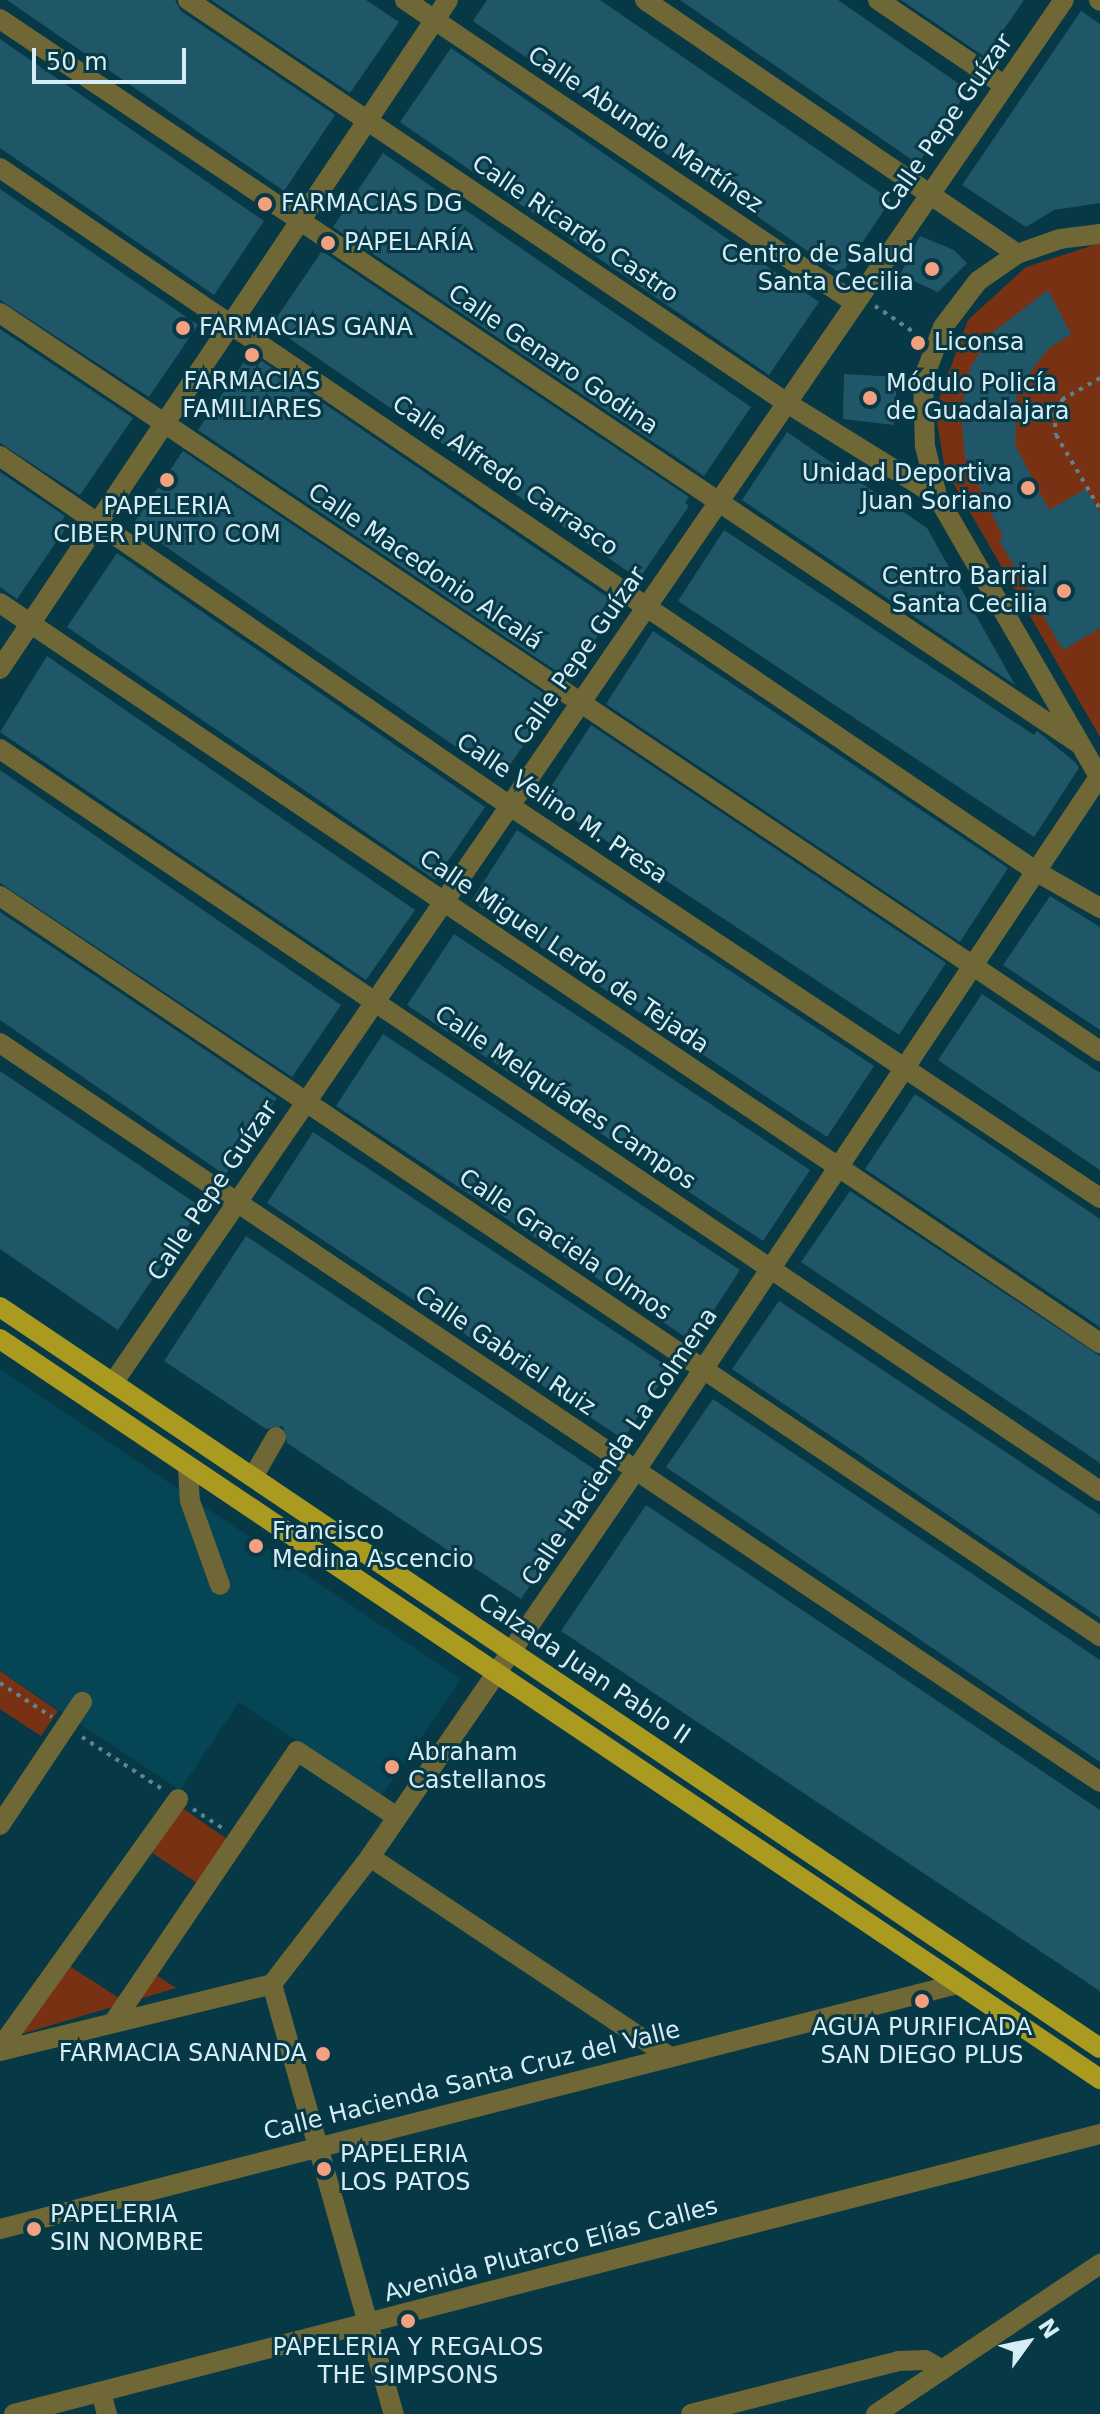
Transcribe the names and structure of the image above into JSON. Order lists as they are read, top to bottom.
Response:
{
  "streets": {
    "main road": ["Calzada Juan Pablo II"],
    "street": [
      "Calle Pepe Guízar",
      "Calle Abundio Martínez",
      "Calle Ricardo Castro",
      "Calle Genaro Godina",
      "Calle Alfredo Carrasco",
      "Calle Macedonio Alcalá",
      "Calle Velino M. Presa",
      "Calle Miguel Lerdo de Tejada",
      "Calle Melquíades Campos",
      "Calle Graciela Olmos",
      "Calle Gabriel Ruiz",
      "Calle Hacienda La Colmena",
      "Calle Hacienda Santa Cruz del Valle",
      "Avenida Plutarco Elías Calles"
    ]
  },
  "crossings": [
    ["Calle Pepe Guízar", "Calle Abundio Martínez"],
    ["Calle Pepe Guízar", "Calle Ricardo Castro"],
    ["Calle Pepe Guízar", "Calle Genaro Godina"],
    ["Calle Pepe Guízar", "Calle Alfredo Carrasco"],
    ["Calle Pepe Guízar", "Calle Macedonio Alcalá"],
    ["Calle Pepe Guízar", "Calle Velino M. Presa"],
    ["Calle Pepe Guízar", "Calle Miguel Lerdo de Tejada"],
    ["Calle Pepe Guízar", "Calle Melquíades Campos"],
    ["Calle Pepe Guízar", "Calle Graciela Olmos"],
    ["Calle Pepe Guízar", "Calle Gabriel Ruiz"],
    ["Calle Pepe Guízar", "Calzada Juan Pablo II"],
    ["Calle Alfredo Carrasco", "Calle Hacienda La Colmena"],
    ["Calle Macedonio Alcalá", "Calle Hacienda La Colmena"],
    ["Calle Velino M. Presa", "Calle Hacienda La Colmena"],
    ["Calle Miguel Lerdo de Tejada", "Calle Hacienda La Colmena"],
    ["Calle Melquíades Campos", "Calle Hacienda La Colmena"],
    ["Calle Graciela Olmos", "Calle Hacienda La Colmena"],
    ["Calle Gabriel Ruiz", "Calle Hacienda La Colmena"],
    ["Calle Hacienda La Colmena", "Calzada Juan Pablo II"]
  ],
  "places": [
    "FARMACIAS DG",
    "PAPELARÍA",
    "Centro de Salud Santa Cecilia",
    "FARMACIAS GANA",
    "Liconsa",
    "FARMACIAS FAMILIARES",
    "Módulo Policía de Guadalajara",
    "PAPELERIA CIBER PUNTO COM",
    "Unidad Deportiva Juan Soriano",
    "Centro Barrial Santa Cecilia",
    "Francisco Medina Ascencio",
    "Abraham Castellanos",
    "AGUA PURIFICADA SAN DIEGO PLUS",
    "FARMACIA SANANDA",
    "PAPELERIA LOS PATOS",
    "PAPELERIA SIN NOMBRE",
    "PAPELERIA Y REGALOS THE SIMPSONS"
  ],
  "scale_bar": "50 m",
  "north": "top right"
}
